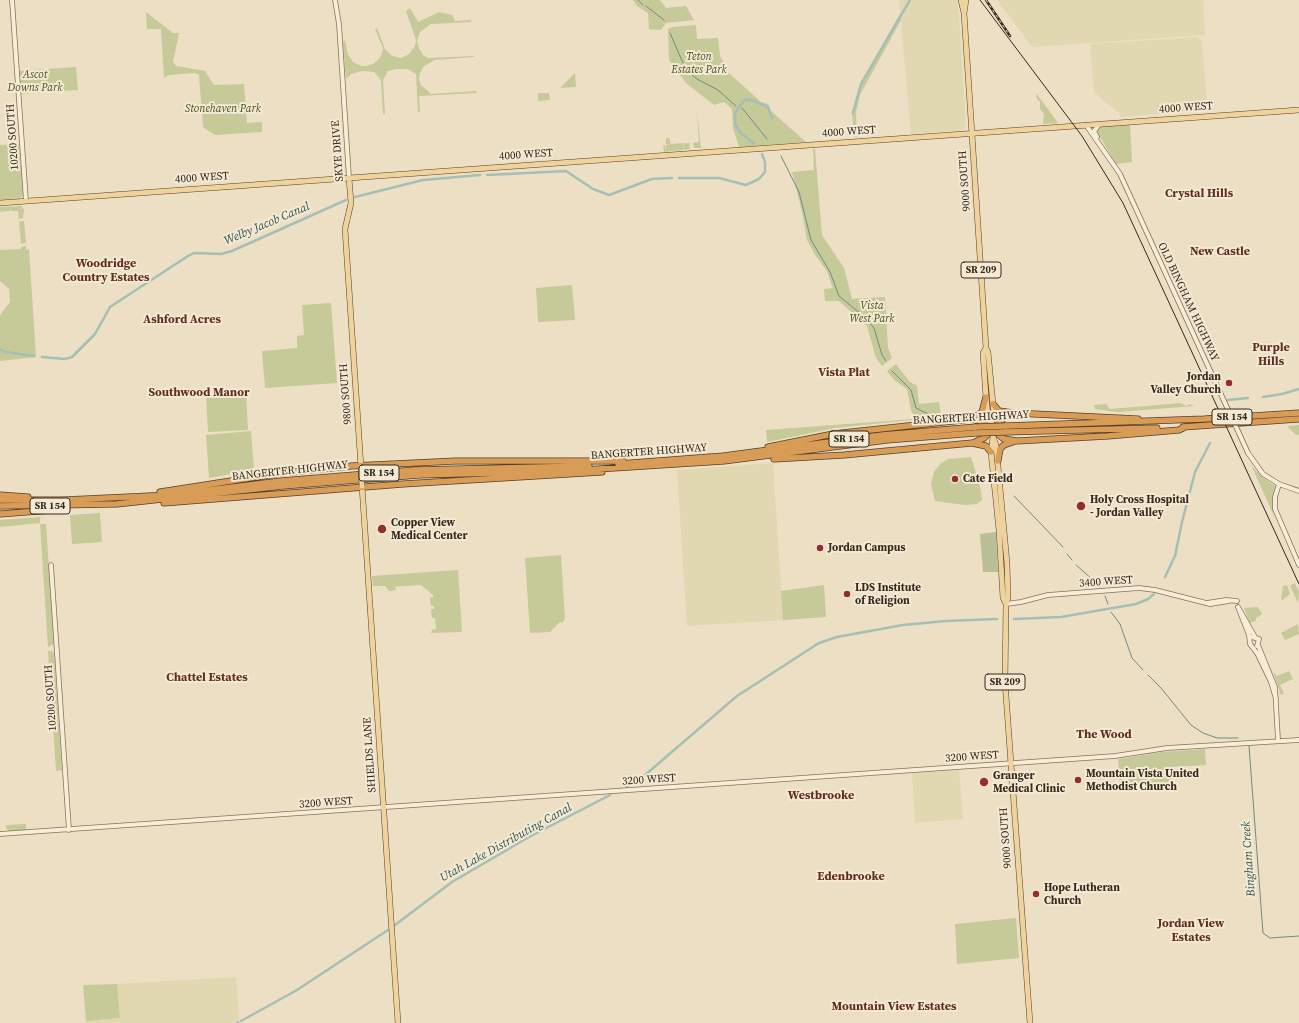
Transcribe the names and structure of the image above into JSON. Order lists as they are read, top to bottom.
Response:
{
  "streets": {
    "highway": ["SR 154", "BANGERTER HIGHWAY"],
    "main road": [
      "4000 WEST",
      "SKYE DRIVE",
      "9000 SOUTH",
      "SR 209",
      "9800 SOUTH",
      "SHIELDS LANE"
    ],
    "street": [
      "10200 SOUTH",
      "OLD BINGHAM HIGHWAY",
      "3400 WEST",
      "3200 WEST"
    ]
  },
  "crossings": [
    ["4000 WEST", "10200 SOUTH"],
    ["4000 WEST", "SKYE DRIVE"],
    ["4000 WEST", "9000 SOUTH"],
    ["4000 WEST", "OLD BINGHAM HIGHWAY"],
    ["10200 SOUTH", "3200 WEST"],
    ["SKYE DRIVE", "9800 SOUTH"],
    ["9000 SOUTH", "3400 WEST"],
    ["9000 SOUTH", "3200 WEST"],
    ["9800 SOUTH", "SHIELDS LANE"],
    ["SHIELDS LANE", "3200 WEST"]
  ],
  "districts": [
    "Crystal Hills",
    "New Castle",
    "Woodridge Country Estates",
    "Ashford Acres",
    "Purple Hills",
    "Vista Plat",
    "Southwood Manor",
    "Chattel Estates",
    "The Wood",
    "Westbrooke",
    "Edenbrooke",
    "Jordan View Estates",
    "Mountain View Estates"
  ],
  "water": ["Welby Jacob Canal", "Utah Lake Distributing Canal", "Bingham Creek"],
  "parks": [
    "Teton Estates Park",
    "Ascot Downs Park",
    "Stonehaven Park",
    "Vista West Park"
  ],
  "places": [
    "Jordan Valley Church",
    "Cate Field",
    "Holy Cross Hospital - Jordan Valley",
    "Copper View Medical Center",
    "Jordan Campus",
    "LDS Institute of Religion",
    "Mountain Vista United Methodist Church",
    "Granger Medical Clinic",
    "Hope Lutheran Church"
  ]
}
